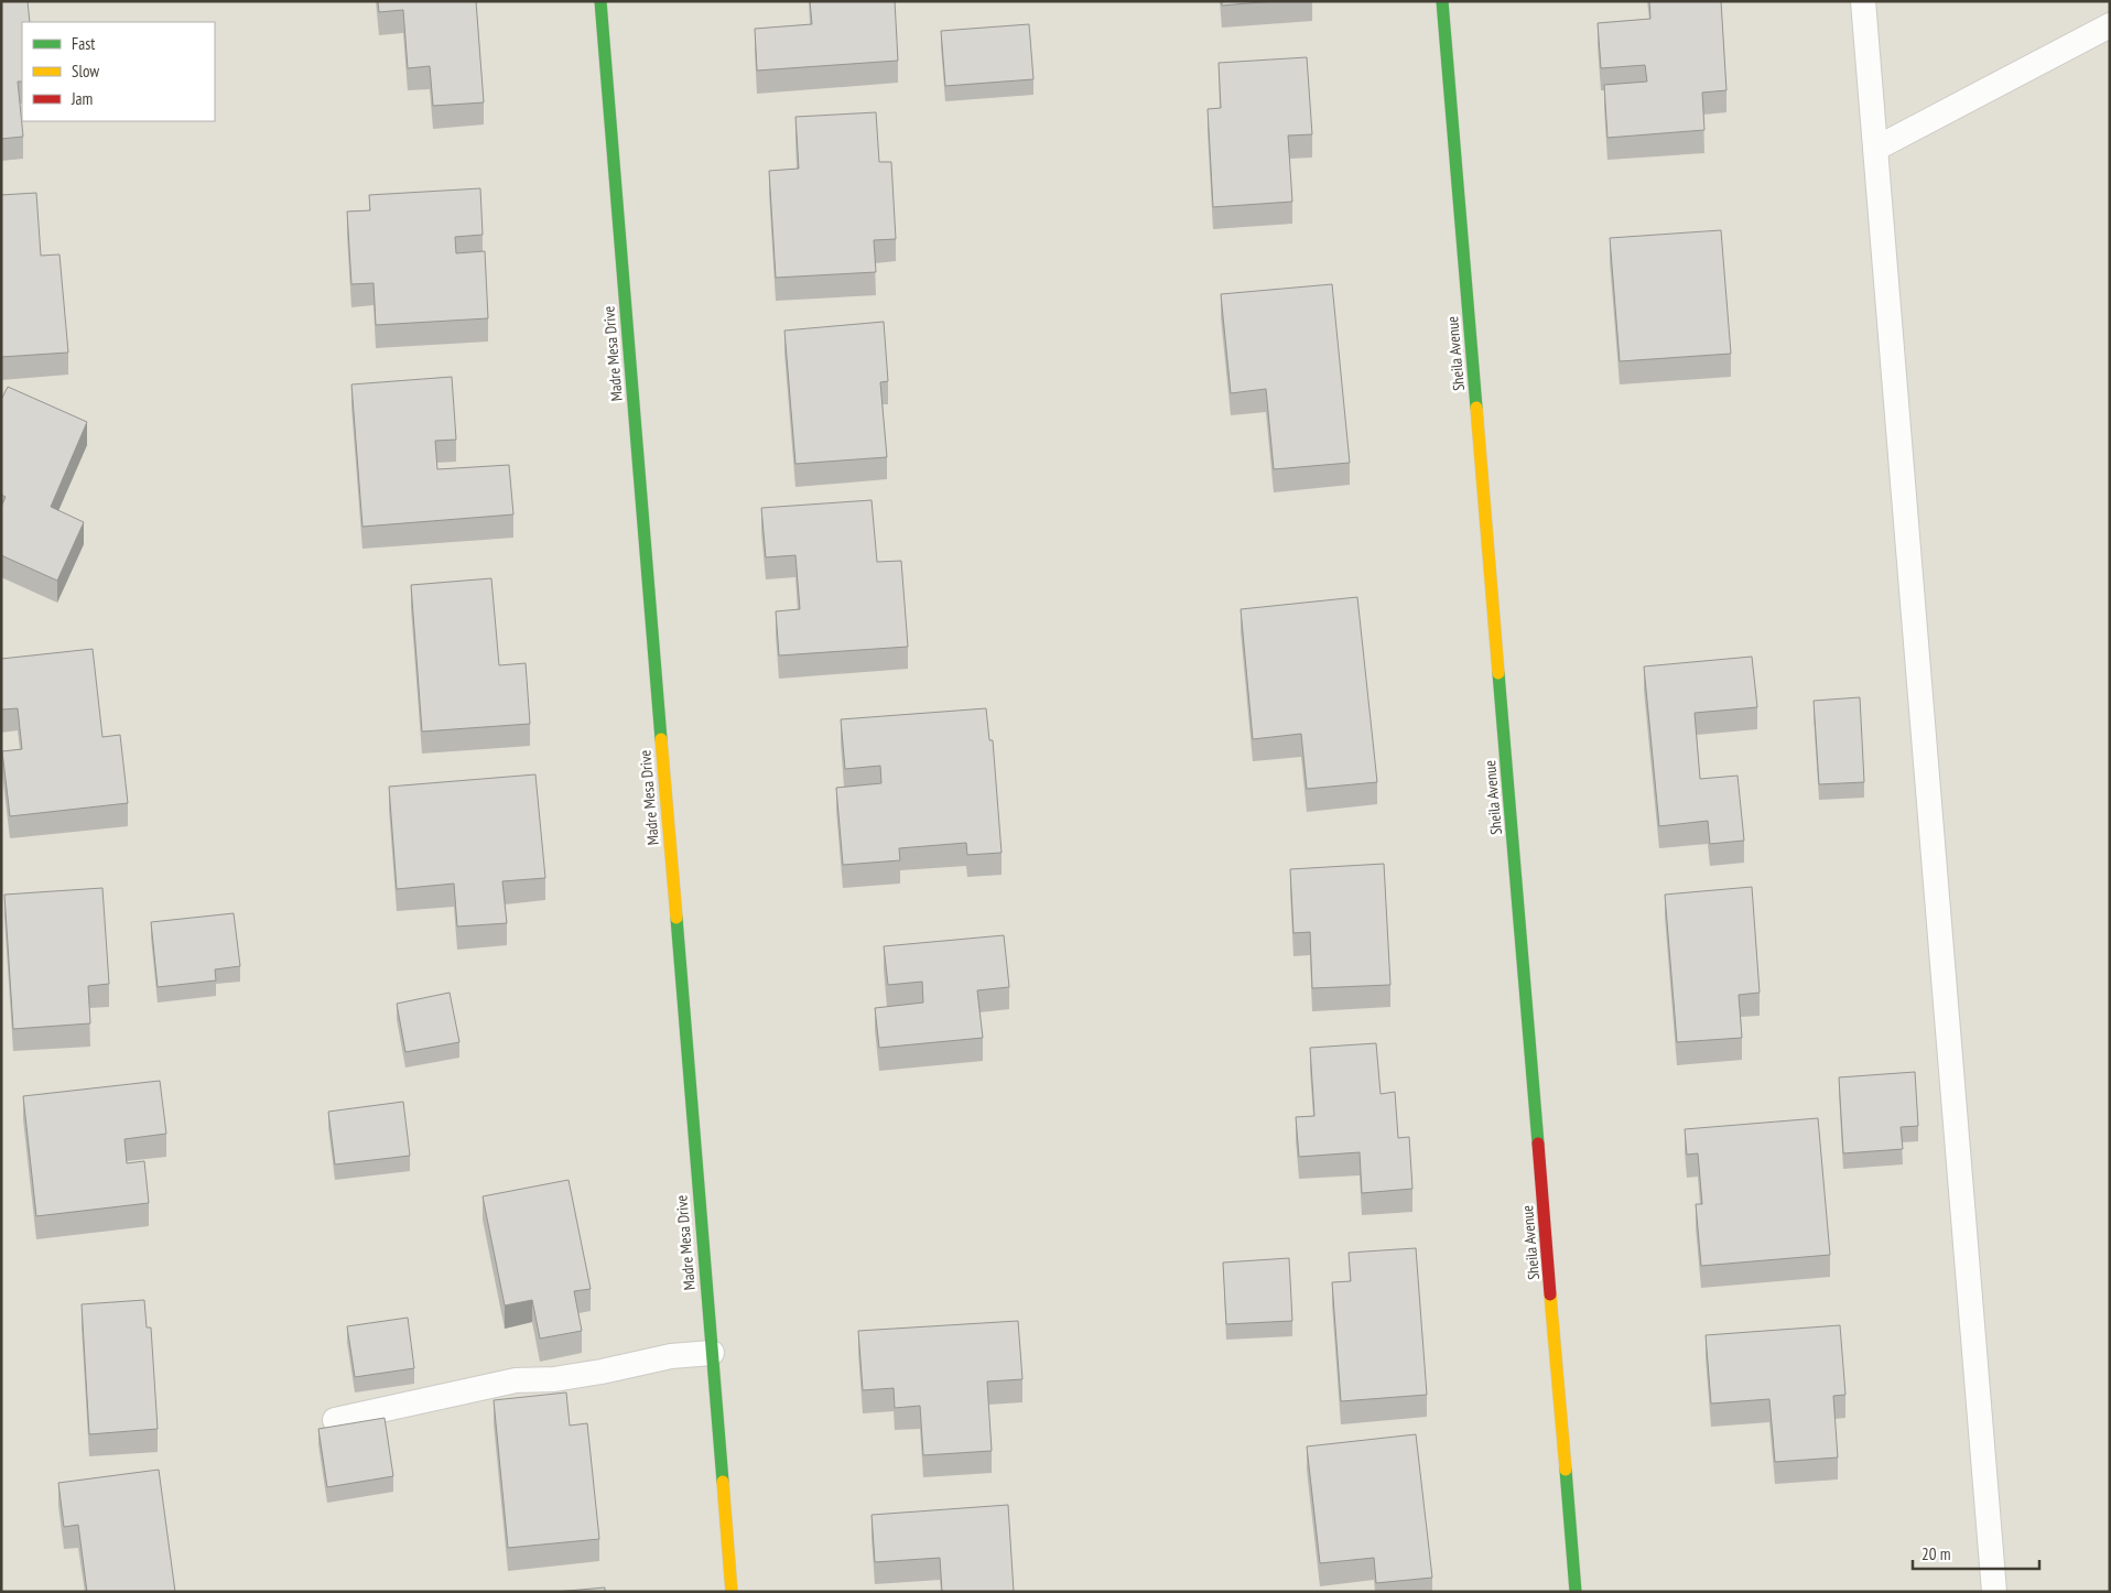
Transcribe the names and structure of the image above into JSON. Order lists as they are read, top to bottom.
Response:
{
  "streets": {
    "street": ["Madre Mesa Drive", "Sheila Avenue"]
  },
  "legend": ["Fast", "Slow", "Jam"],
  "scale_bar": "20 m"
}
